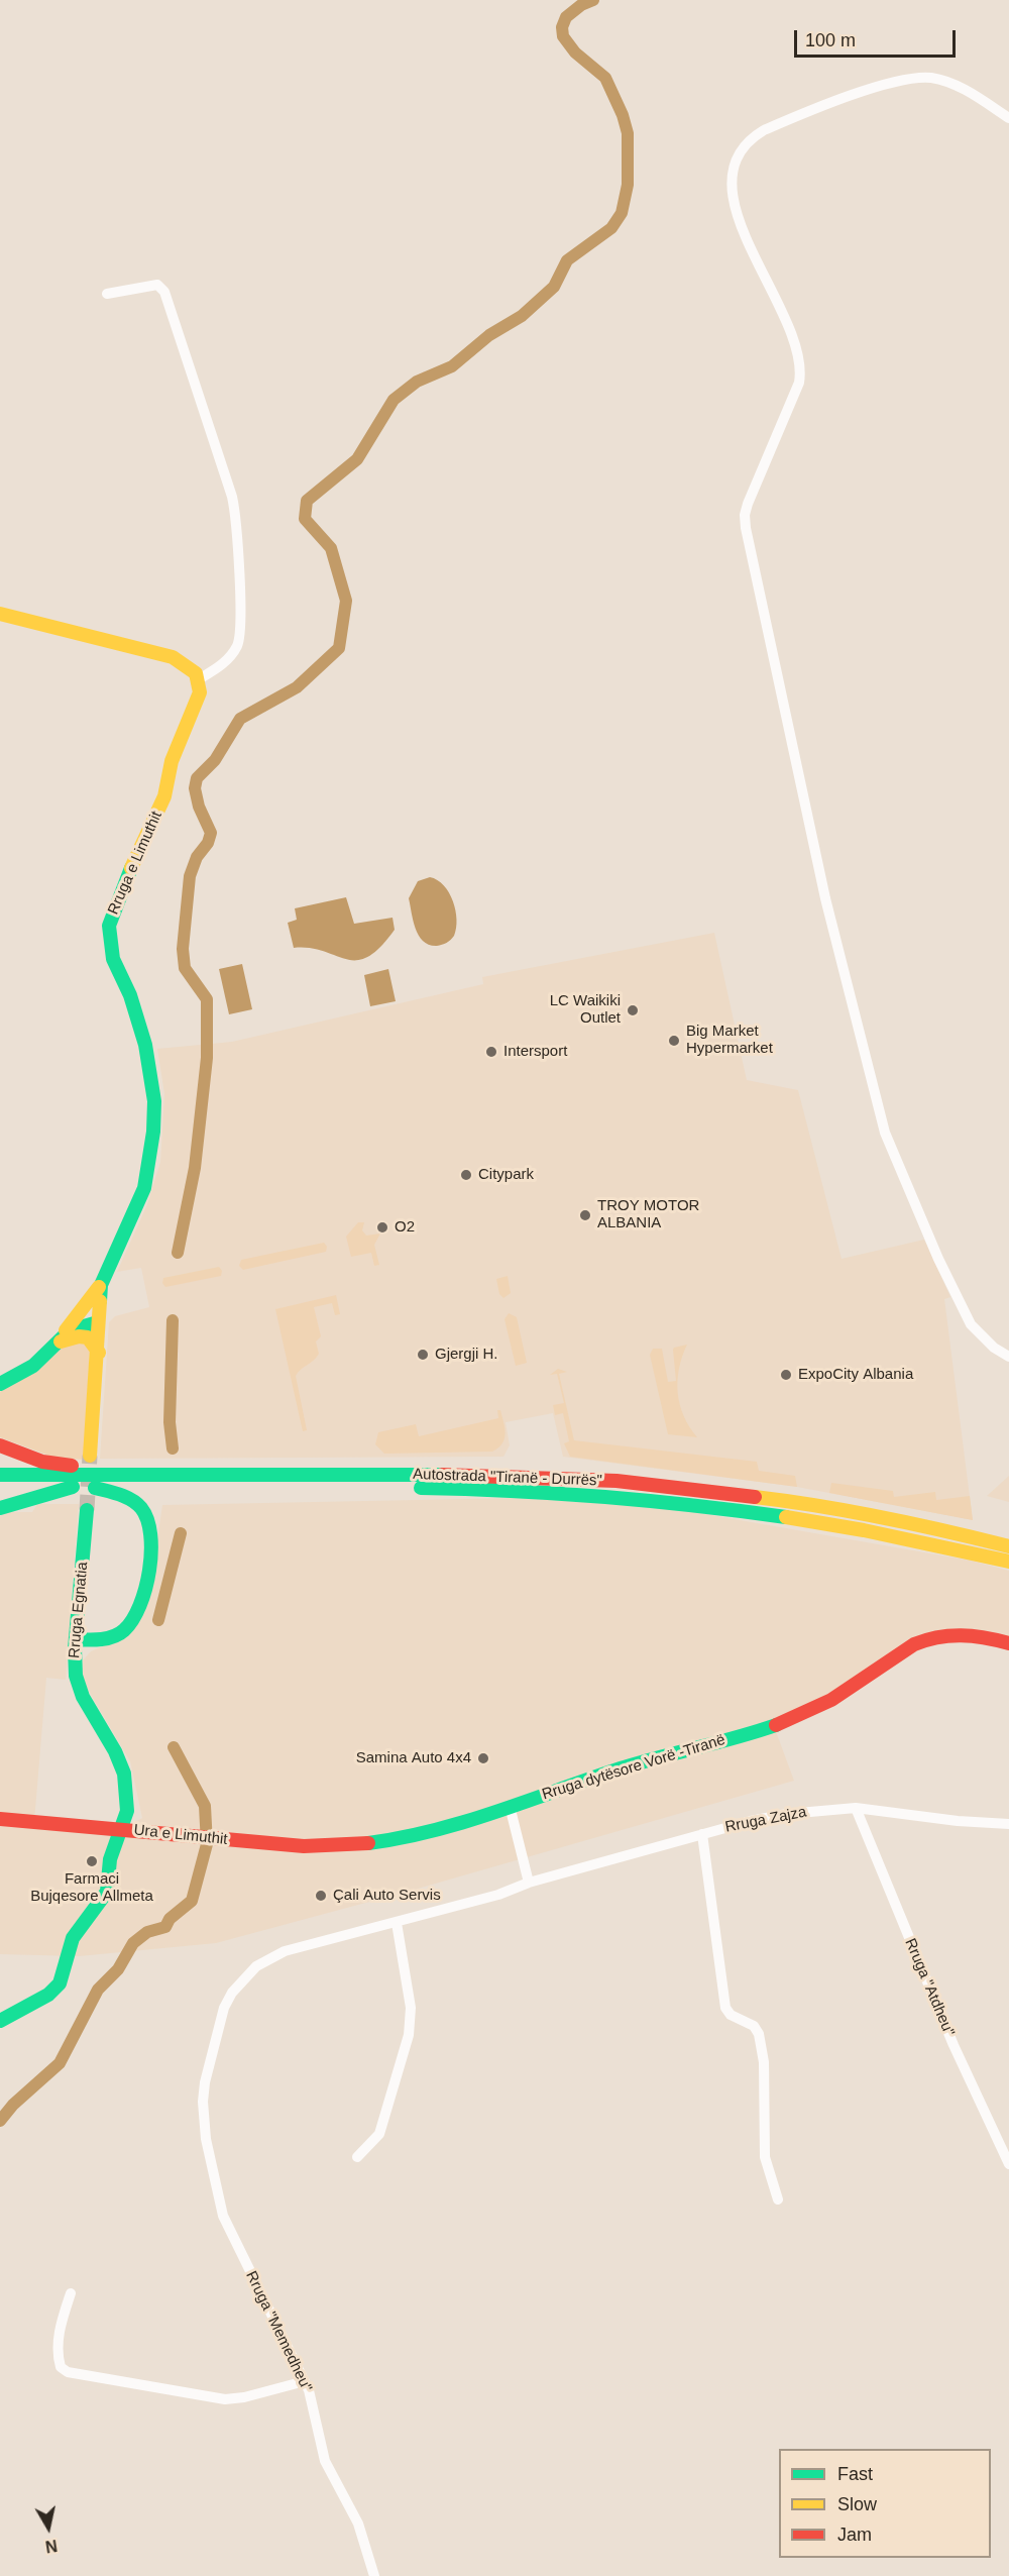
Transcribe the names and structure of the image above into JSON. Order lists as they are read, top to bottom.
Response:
{
  "streets": {
    "main road": [
      "Rruga e Limuthit",
      "Autostrada \"Tiranë - Durrës\"",
      "Rruga Egnatia",
      "Rruga dytësore Vorë -Tiranë",
      "Ura e Limuthit"
    ],
    "street": ["Rruga Zajza", "Rruga \"Atdheu\"", "Rruga \"Memedheu\""]
  },
  "crossings": [
    ["Rruga Egnatia", "Ura e Limuthit"],
    ["Rruga dytësore Vorë -Tiranë", "Ura e Limuthit"],
    ["Rruga Zajza", "Rruga \"Atdheu\""],
    ["Rruga Zajza", "Rruga \"Memedheu\""]
  ],
  "places": [
    "LC Waikiki Outlet",
    "Big Market Hypermarket",
    "Intersport",
    "Citypark",
    "TROY MOTOR ALBANIA",
    "O2",
    "Gjergji H.",
    "ExpoCity Albania",
    "Samina Auto 4x4",
    "Farmaci Bujqesore Allmeta",
    "Çali Auto Servis"
  ],
  "legend": ["Fast", "Slow", "Jam"],
  "scale_bar": "100 m",
  "north": "bottom"
}
